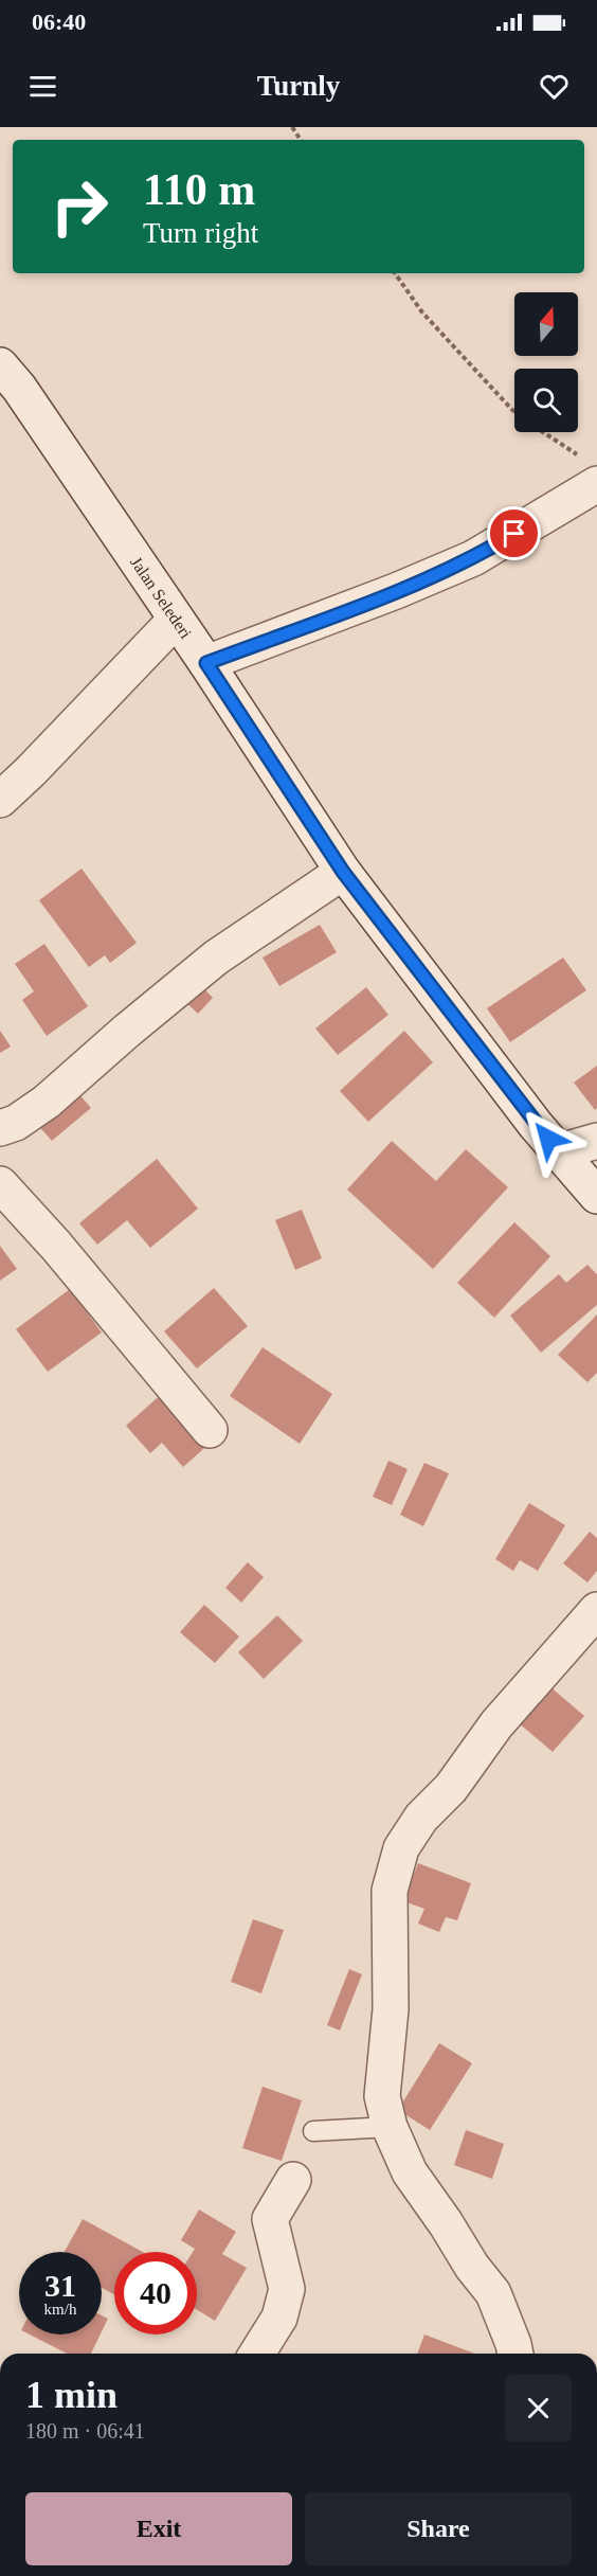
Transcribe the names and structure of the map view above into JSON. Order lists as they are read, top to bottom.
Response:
{
  "streets": {
    "street": ["Jalan Selederi"]
  },
  "north": "top",
  "page": {
    "status": "06:40",
    "header": "Turnly",
    "turn": ["110 m", "Turn right"],
    "speed": "31 km/h",
    "limit": "40",
    "heading": ["1 min", "180 m · 06:41"],
    "buttons": ["Exit", "Share"]
  }
}
